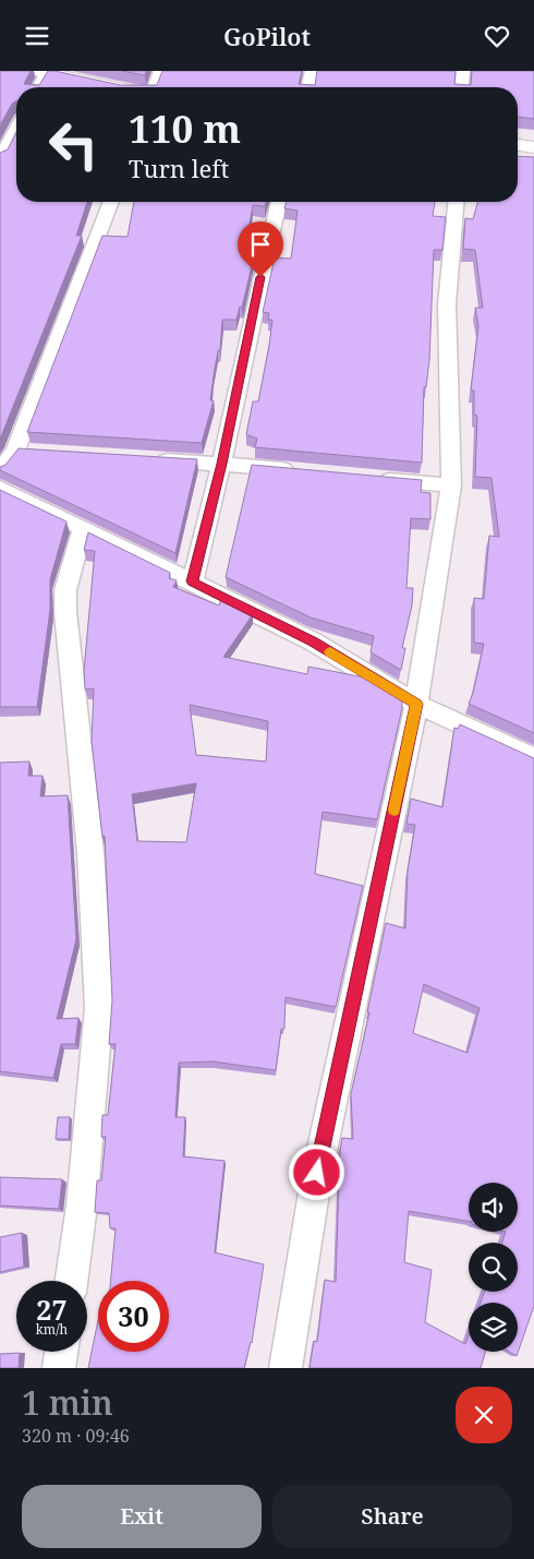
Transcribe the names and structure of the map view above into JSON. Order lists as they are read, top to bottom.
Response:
{
  "page": {
    "header": "GoPilot",
    "turn": ["110 m", "Turn left"],
    "speed": "27 km/h",
    "limit": "30",
    "heading": ["1 min", "320 m · 09:46"],
    "buttons": ["Exit", "Share"]
  }
}
